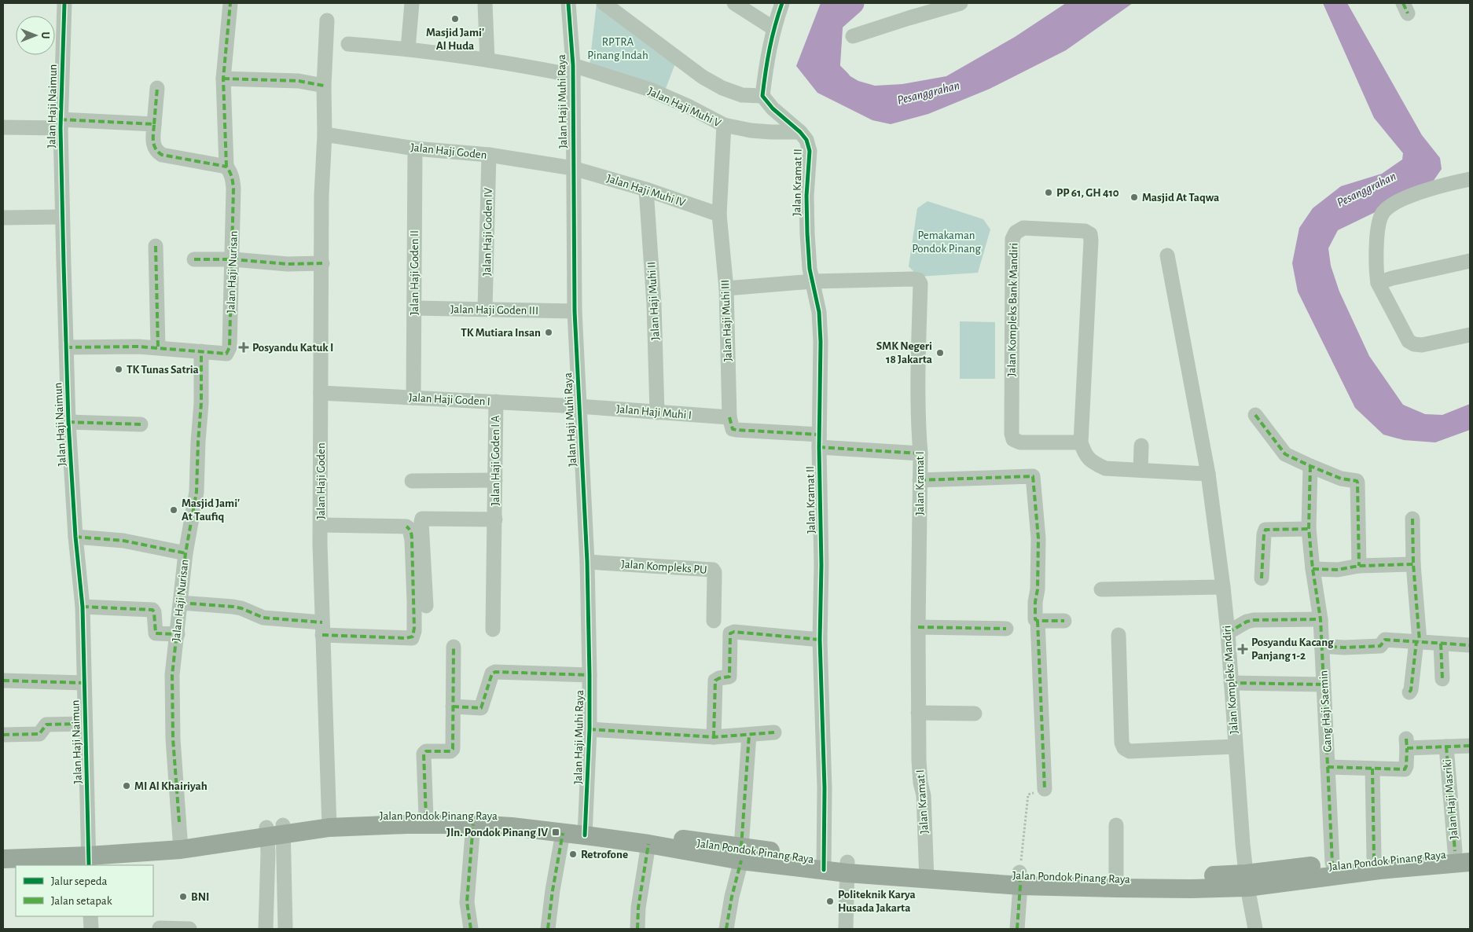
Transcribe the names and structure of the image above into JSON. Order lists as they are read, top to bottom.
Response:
{
  "streets": {
    "main road": ["Jalan Pondok Pinang Raya"],
    "street": [
      "Jalan Haji Muhi Raya",
      "Jalan Haji Naimun",
      "Jalan Haji Muhi V",
      "Jalan Haji Goden",
      "Jalan Kramat II",
      "Jalan Haji Muhi IV",
      "Jalan Haji Goden IV",
      "Jalan Haji Nurisan",
      "Jalan Haji Goden II",
      "Jalan Haji Muhi II",
      "Jalan Haji Goden III",
      "Jalan Kompleks Bank Mandiri",
      "Jalan Haji Muhi III",
      "Jalan Haji Goden I",
      "Jalan Haji Muhi I",
      "Jalan Haji Goden I A",
      "Jalan Kramat I",
      "Jalan Kompleks PU",
      "Jalan Kompleks Mandiri",
      "Gang Haji Saemin",
      "Jalan Haji Masriki"
    ]
  },
  "crossings": [
    ["Jalan Haji Muhi Raya", "Jalan Haji Muhi V"],
    ["Jalan Haji Muhi Raya", "Jalan Haji Goden"],
    ["Jalan Haji Muhi Raya", "Jalan Haji Muhi IV"],
    ["Jalan Haji Muhi Raya", "Jalan Haji Goden III"],
    ["Jalan Haji Muhi Raya", "Jalan Haji Goden I"],
    ["Jalan Haji Muhi Raya", "Jalan Haji Muhi I"],
    ["Jalan Haji Muhi Raya", "Jalan Kompleks PU"],
    ["Jalan Haji Muhi Raya", "Jalan Pondok Pinang Raya"],
    ["Jalan Haji Naimun", "Jalan Haji Nurisan"],
    ["Jalan Haji Naimun", "Jalan Pondok Pinang Raya"],
    ["Jalan Haji Muhi V", "Jalan Kramat II"],
    ["Jalan Haji Muhi V", "Jalan Haji Muhi III"],
    ["Jalan Haji Goden", "Jalan Haji Muhi IV"],
    ["Jalan Haji Goden", "Jalan Haji Goden IV"],
    ["Jalan Haji Goden", "Jalan Haji Goden II"],
    ["Jalan Haji Goden", "Jalan Haji Goden I"],
    ["Jalan Haji Goden", "Jalan Pondok Pinang Raya"],
    ["Jalan Kramat II", "Jalan Kramat I"],
    ["Jalan Kramat II", "Jalan Pondok Pinang Raya"],
    ["Jalan Haji Muhi IV", "Jalan Haji Muhi II"],
    ["Jalan Haji Muhi IV", "Jalan Haji Muhi III"],
    ["Jalan Haji Goden IV", "Jalan Haji Goden III"],
    ["Jalan Haji Nurisan", "Jalan Pondok Pinang Raya"],
    ["Jalan Haji Goden II", "Jalan Haji Goden III"],
    ["Jalan Haji Goden II", "Jalan Haji Goden I"],
    ["Jalan Haji Muhi II", "Jalan Haji Muhi I"],
    ["Jalan Haji Muhi III", "Jalan Haji Muhi I"],
    ["Jalan Haji Muhi III", "Jalan Kramat I"],
    ["Jalan Haji Goden I", "Jalan Haji Muhi I"],
    ["Jalan Haji Goden I", "Jalan Haji Goden I A"],
    ["Jalan Kramat I", "Jalan Pondok Pinang Raya"],
    ["Jalan Kompleks Mandiri", "Jalan Pondok Pinang Raya"],
    ["Gang Haji Saemin", "Jalan Pondok Pinang Raya"],
    ["Jalan Haji Masriki", "Jalan Pondok Pinang Raya"]
  ],
  "water": ["Pesanggrahan"],
  "parks": ["RPTRA Pinang Indah", "Pemakaman Pondok Pinang"],
  "places": {
    "other": [
      "Masjid Jami' Al Huda",
      "PP 61, GH 410",
      "Masjid At Taqwa",
      "TK Mutiara Insan",
      "SMK Negeri 18 Jakarta",
      "TK Tunas Satria",
      "Masjid Jami' At Taufiq",
      "MI Al Khairiyah",
      "Retrofone",
      "BNI",
      "Politeknik Karya Husada Jakarta"
    ],
    "health": ["Posyandu Katuk I", "Posyandu Kacang Panjang 1-2"],
    "transit": ["Jln. Pondok Pinang IV"]
  },
  "legend": ["Jalur sepeda", "Jalan setapak"],
  "north": "right"
}
